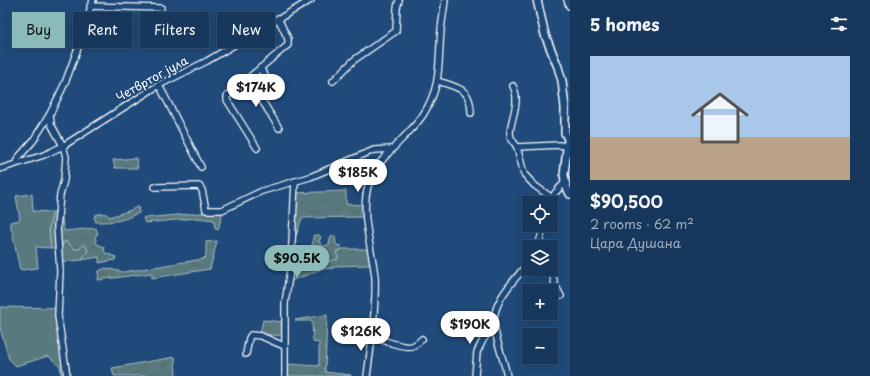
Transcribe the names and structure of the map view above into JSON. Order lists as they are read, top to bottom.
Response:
{
  "streets": {
    "street": ["Четвртог јула"]
  },
  "page": {
    "heading": "5 homes",
    "chip": [
      "Buy",
      "Rent",
      "Filters",
      "New"
    ],
    "list": [
      {
        "name": "$90,500",
        "note": "2 rooms · 62 m² · Цара Душана"
      }
    ],
    "price": [
      "$174K",
      "$185K",
      "$90.5K",
      "$190K",
      "$126K"
    ],
    "map_buttons": ["+", "−"]
  }
}
